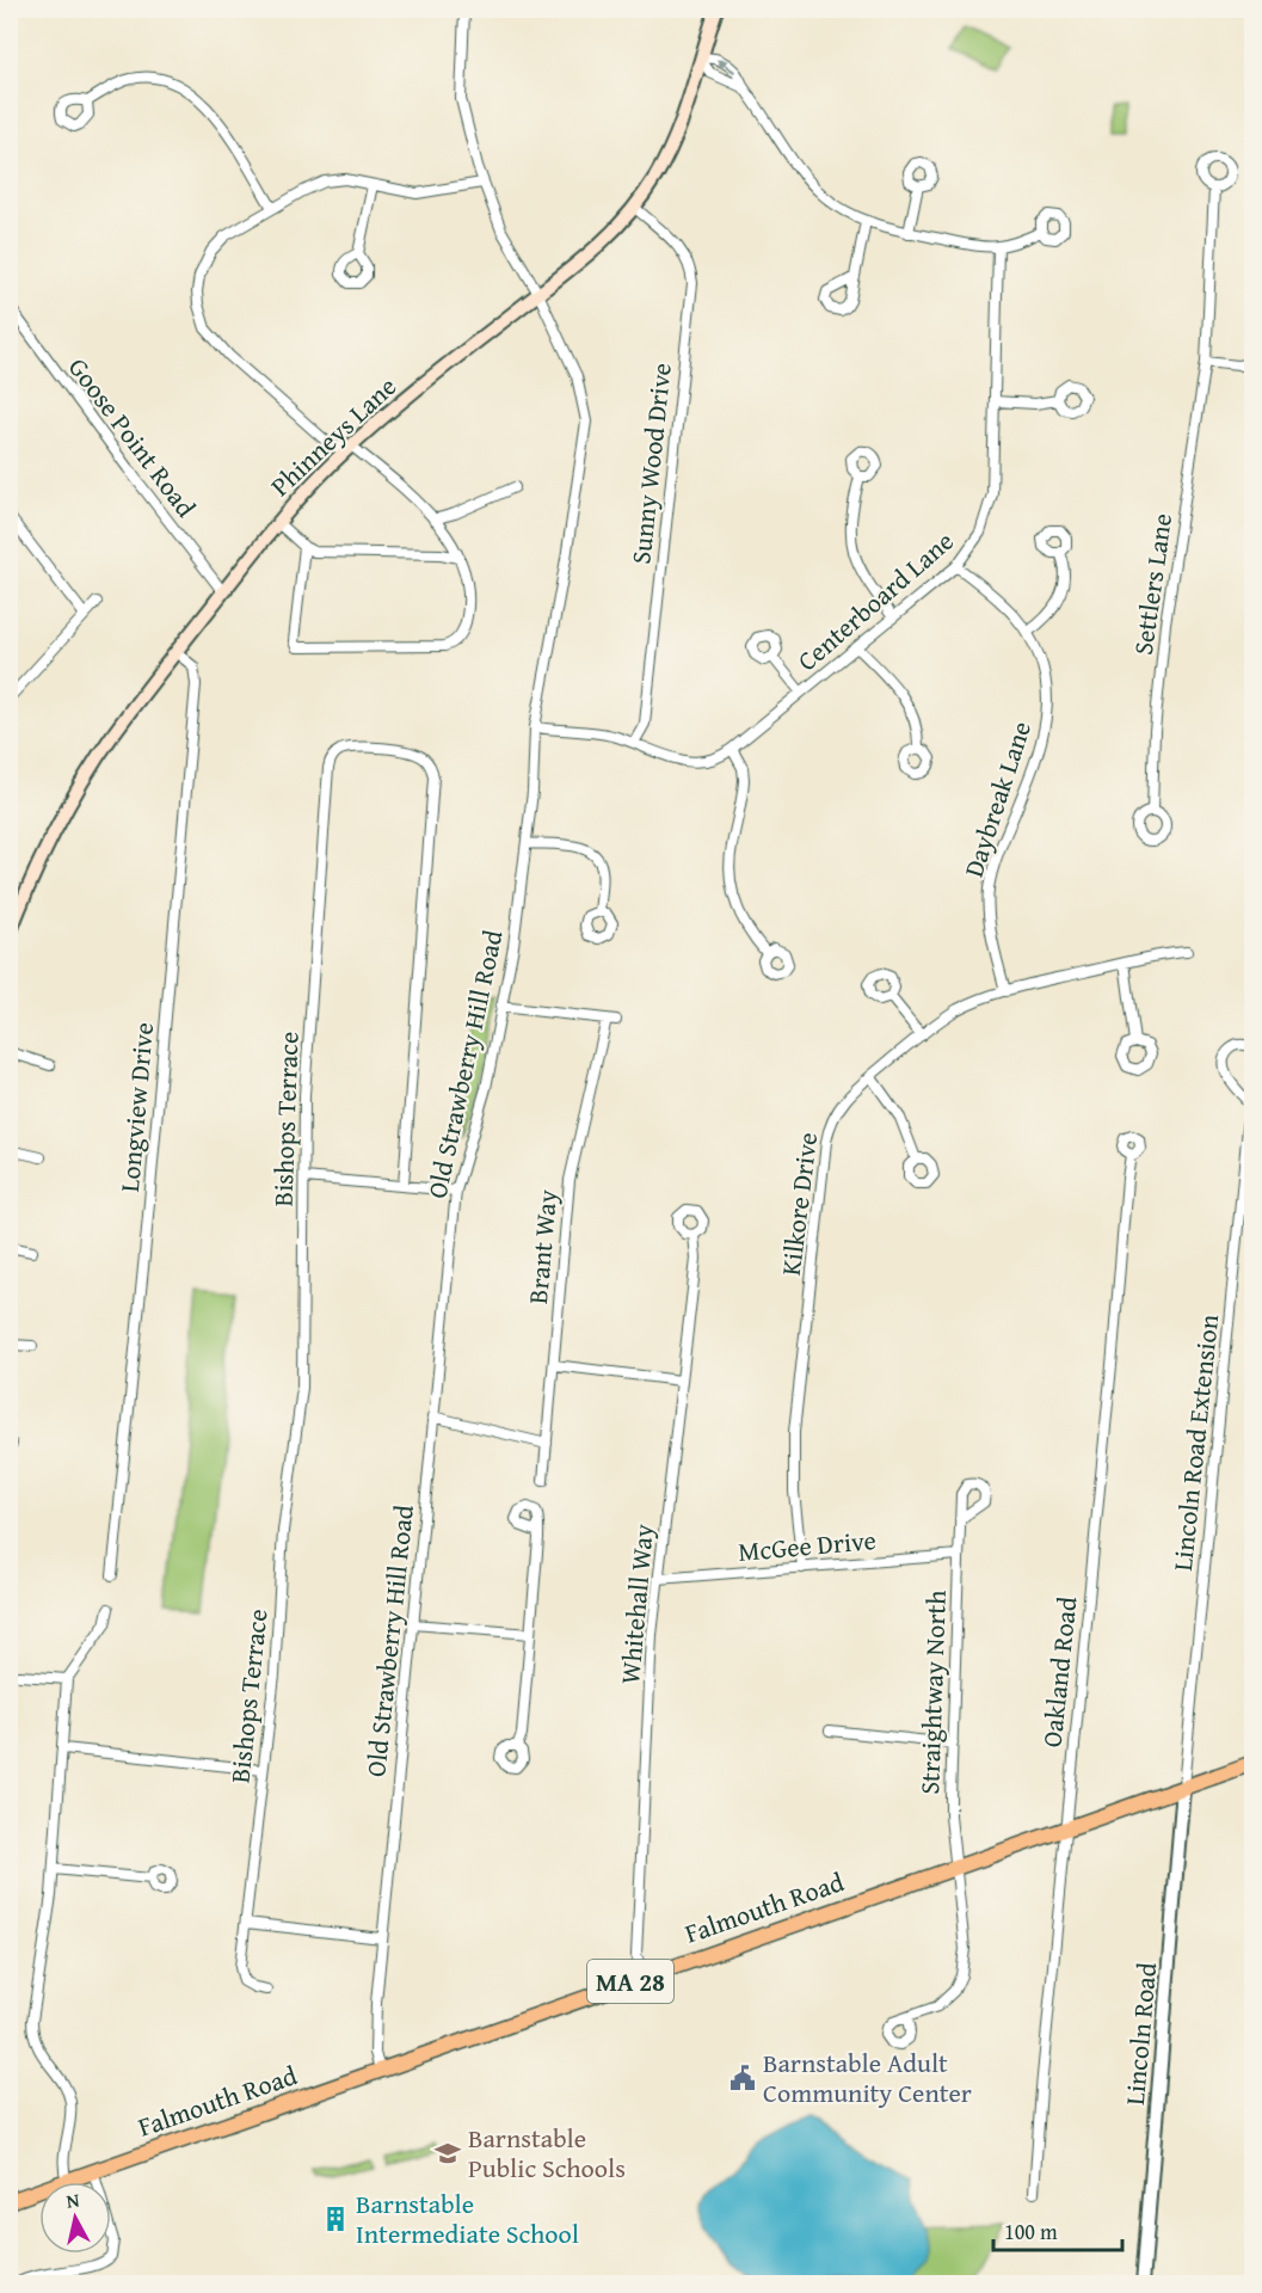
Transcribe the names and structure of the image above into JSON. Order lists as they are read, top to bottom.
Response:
{
  "streets": {
    "main road": ["Phinneys Lane", "Falmouth Road", "MA 28"],
    "street": [
      "Goose Point Road",
      "Sunny Wood Drive",
      "Settlers Lane",
      "Centerboard Lane",
      "Daybreak Lane",
      "Old Strawberry Hill Road",
      "Longview Drive",
      "Bishops Terrace",
      "Kilkore Drive",
      "Brant Way",
      "Lincoln Road Extension",
      "McGee Drive",
      "Whitehall Way",
      "Oakland Road",
      "Straightway North",
      "Lincoln Road"
    ]
  },
  "crossings": [
    ["Phinneys Lane", "Goose Point Road"],
    ["Phinneys Lane", "Sunny Wood Drive"],
    ["Phinneys Lane", "Old Strawberry Hill Road"],
    ["Phinneys Lane", "Longview Drive"],
    ["Sunny Wood Drive", "Centerboard Lane"],
    ["Centerboard Lane", "Daybreak Lane"],
    ["Centerboard Lane", "Old Strawberry Hill Road"],
    ["Daybreak Lane", "Kilkore Drive"],
    ["Old Strawberry Hill Road", "Brant Way"],
    ["Old Strawberry Hill Road", "Falmouth Road"],
    ["Kilkore Drive", "McGee Drive"],
    ["Lincoln Road Extension", "Falmouth Road"],
    ["Lincoln Road Extension", "Lincoln Road"],
    ["McGee Drive", "Whitehall Way"],
    ["McGee Drive", "Straightway North"],
    ["Whitehall Way", "Falmouth Road"],
    ["Oakland Road", "Falmouth Road"],
    ["Straightway North", "Falmouth Road"],
    ["Falmouth Road", "Lincoln Road"]
  ],
  "places": {
    "public building": ["Barnstable Adult Community Center"],
    "school or university": ["Barnstable Public Schools"],
    "building": ["Barnstable Intermediate School"]
  },
  "scale_bar": "100 m",
  "north": "top"
}
